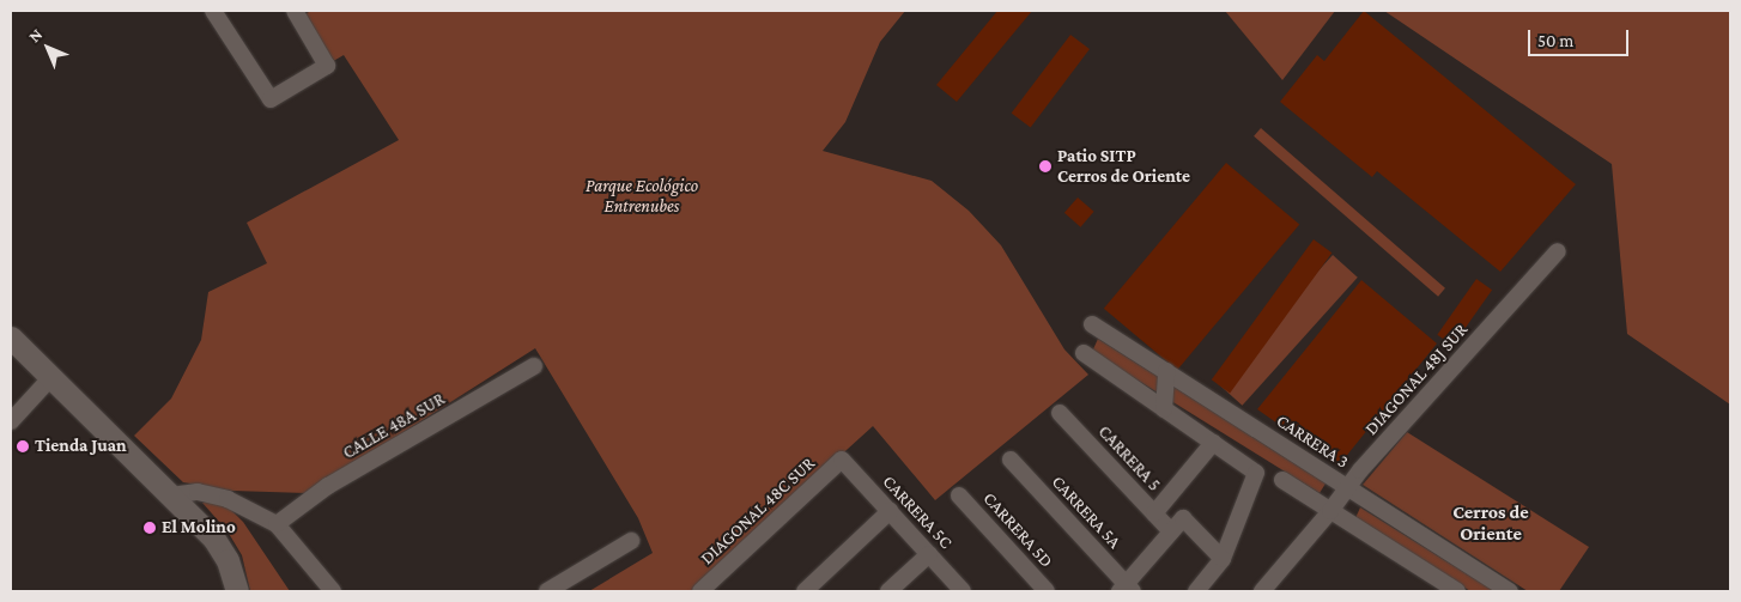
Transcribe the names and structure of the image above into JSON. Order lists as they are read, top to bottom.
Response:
{
  "streets": {
    "street": [
      "DIAGONAL 48J SUR",
      "CALLE 48A SUR",
      "CARRERA 3",
      "CARRERA 5",
      "DIAGONAL 48C SUR",
      "CARRERA 5C",
      "CARRERA 5A",
      "CARRERA 5D"
    ]
  },
  "crossings": [
    ["DIAGONAL 48J SUR", "CARRERA 3"],
    ["DIAGONAL 48C SUR", "CARRERA 5C"]
  ],
  "districts": ["Cerros de Oriente"],
  "parks": ["Parque Ecológico Entrenubes"],
  "places": ["Patio SITP Cerros de Oriente", "Tienda Juan", "El Molino"],
  "scale_bar": "50 m",
  "north": "top left"
}
